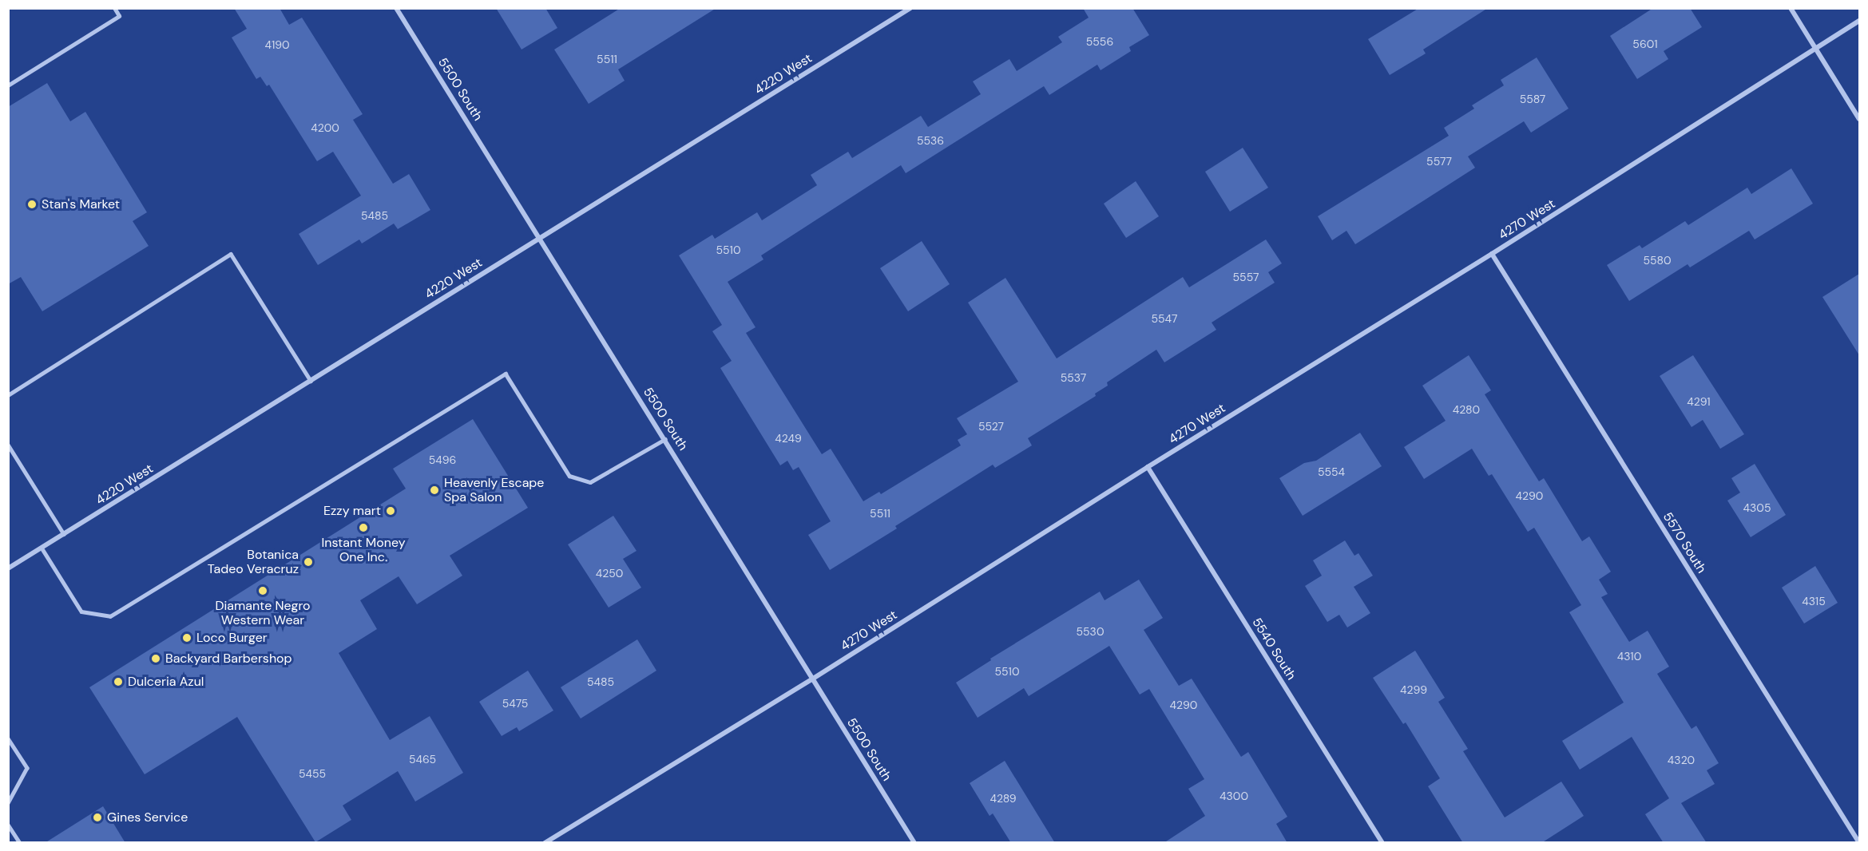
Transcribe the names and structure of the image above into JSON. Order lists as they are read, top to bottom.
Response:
{
  "streets": {
    "street": [
      "4220 West",
      "5500 South",
      "4270 West",
      "5570 South",
      "5540 South"
    ]
  },
  "crossings": [
    ["4220 West", "5500 South"],
    ["5500 South", "4270 West"],
    ["4270 West", "5570 South"],
    ["4270 West", "5540 South"]
  ],
  "places": [
    "Stan's Market",
    "Heavenly Escape Spa Salon",
    "Ezzy mart",
    "Instant Money One Inc.",
    "Botanica Tadeo Veracruz",
    "Diamante Negro Western Wear",
    "Loco Burger",
    "Backyard Barbershop",
    "Dulceria Azul",
    "Gines Service"
  ],
  "house_numbers": [
    "5556",
    "5601",
    "4190",
    "5511",
    "5587",
    "4200",
    "5536",
    "5577",
    "5485",
    "5510",
    "5580",
    "5557",
    "5547",
    "5537",
    "4291",
    "4280",
    "5527",
    "4249",
    "5496",
    "5554",
    "4290",
    "4305",
    "5511",
    "4250",
    "4315",
    "5530",
    "4310",
    "5510",
    "5485",
    "4299",
    "5475",
    "4290",
    "5465",
    "4320",
    "5455",
    "4300",
    "4289"
  ]
}
